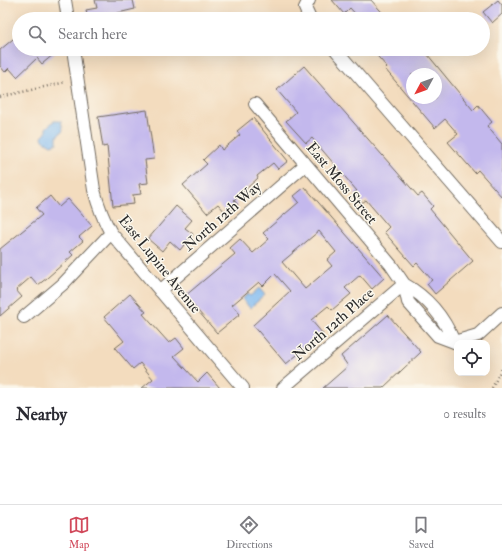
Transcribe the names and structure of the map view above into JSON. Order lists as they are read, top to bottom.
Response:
{
  "streets": {
    "street": [
      "East Moss Street",
      "North 12th Way",
      "East Lupine Avenue",
      "North 12th Place"
    ]
  },
  "crossings": [
    ["East Moss Street", "North 12th Way"],
    ["East Moss Street", "North 12th Place"],
    ["North 12th Way", "East Lupine Avenue"]
  ],
  "north": "bottom left",
  "page": {
    "search": "Search here",
    "heading": ["Nearby", "0 results"],
    "nav": ["Map", "Directions", "Saved"]
  }
}
